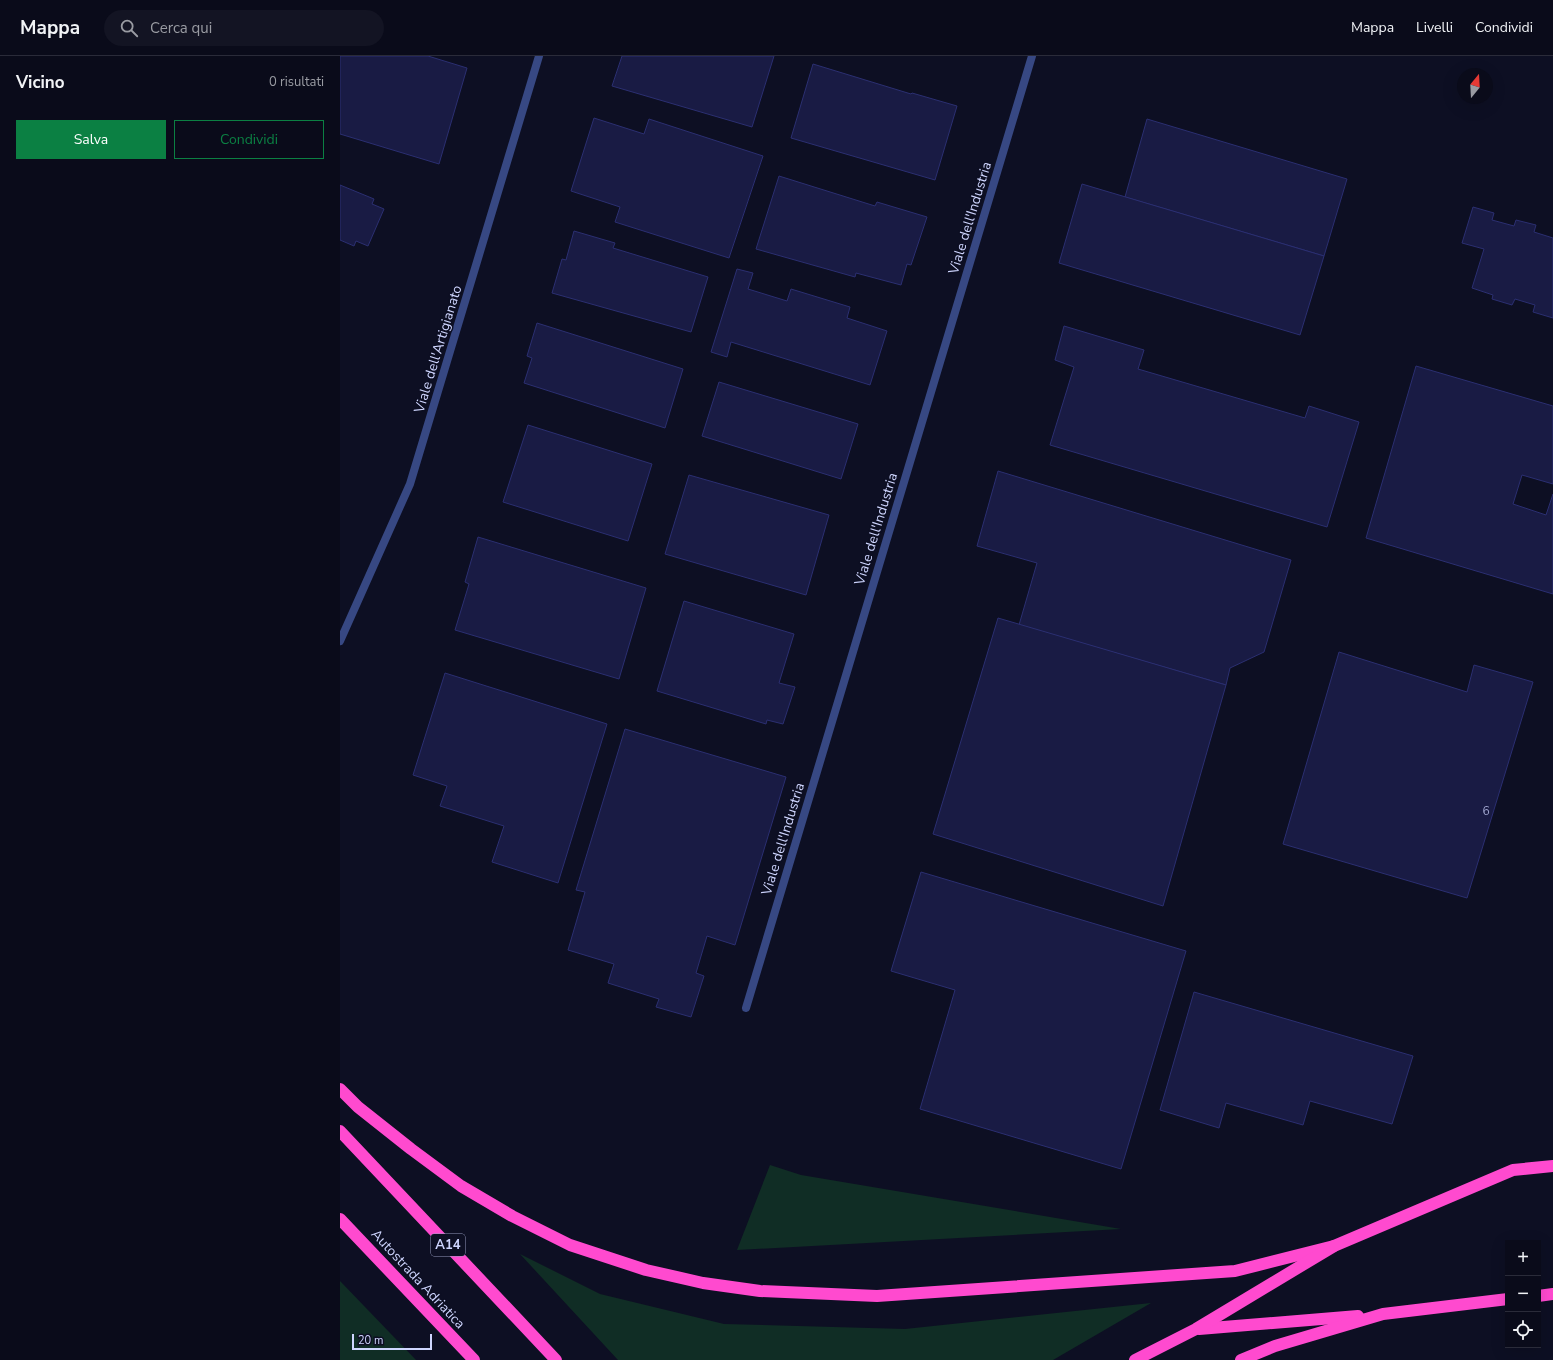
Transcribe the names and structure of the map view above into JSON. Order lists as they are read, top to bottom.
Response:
{
  "streets": {
    "highway": ["A14", "Autostrada Adriatica"],
    "street": ["Viale dell'Industria", "Viale dell'Artigianato"]
  },
  "house_numbers": ["6"],
  "scale_bar": "20 m",
  "north": "top",
  "page": {
    "header": "Mappa",
    "search": "Cerca qui",
    "nav": ["Mappa", "Livelli", "Condividi"],
    "heading": ["Vicino", "0 risultati"],
    "buttons": ["Salva", "Condividi"],
    "map_buttons": ["+", "−"],
    "scale": "20 m"
  }
}
